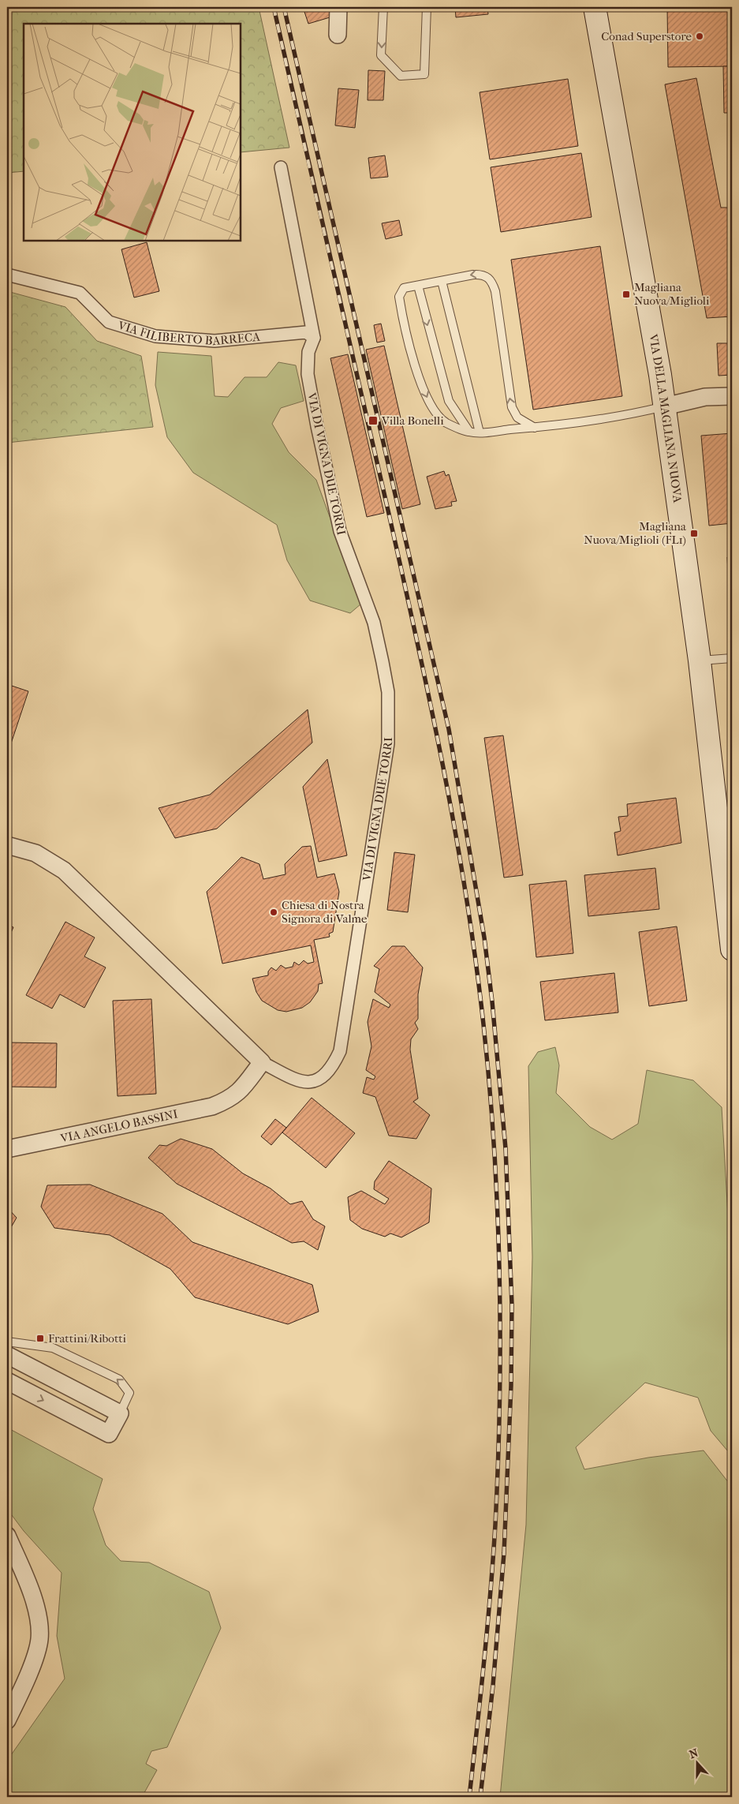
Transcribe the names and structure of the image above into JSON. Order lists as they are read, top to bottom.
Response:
{
  "streets": {
    "main road": ["VIA DELLA MAGLIANA NUOVA"],
    "street": ["VIA FILIBERTO BARRECA", "VIA DI VIGNA DUE TORRI", "VIA ANGELO BASSINI"]
  },
  "crossings": [
    ["VIA FILIBERTO BARRECA", "VIA DI VIGNA DUE TORRI"],
    ["VIA DI VIGNA DUE TORRI", "VIA ANGELO BASSINI"]
  ],
  "places": {
    "other": ["Conad Superstore", "Chiesa di Nostra Signora di Valme"],
    "transit": [
      "Magliana Nuova/Miglioli",
      "Villa Bonelli",
      "Magliana Nuova/Miglioli (FL1)",
      "Frattini/Ribotti"
    ]
  },
  "north": "top"
}
